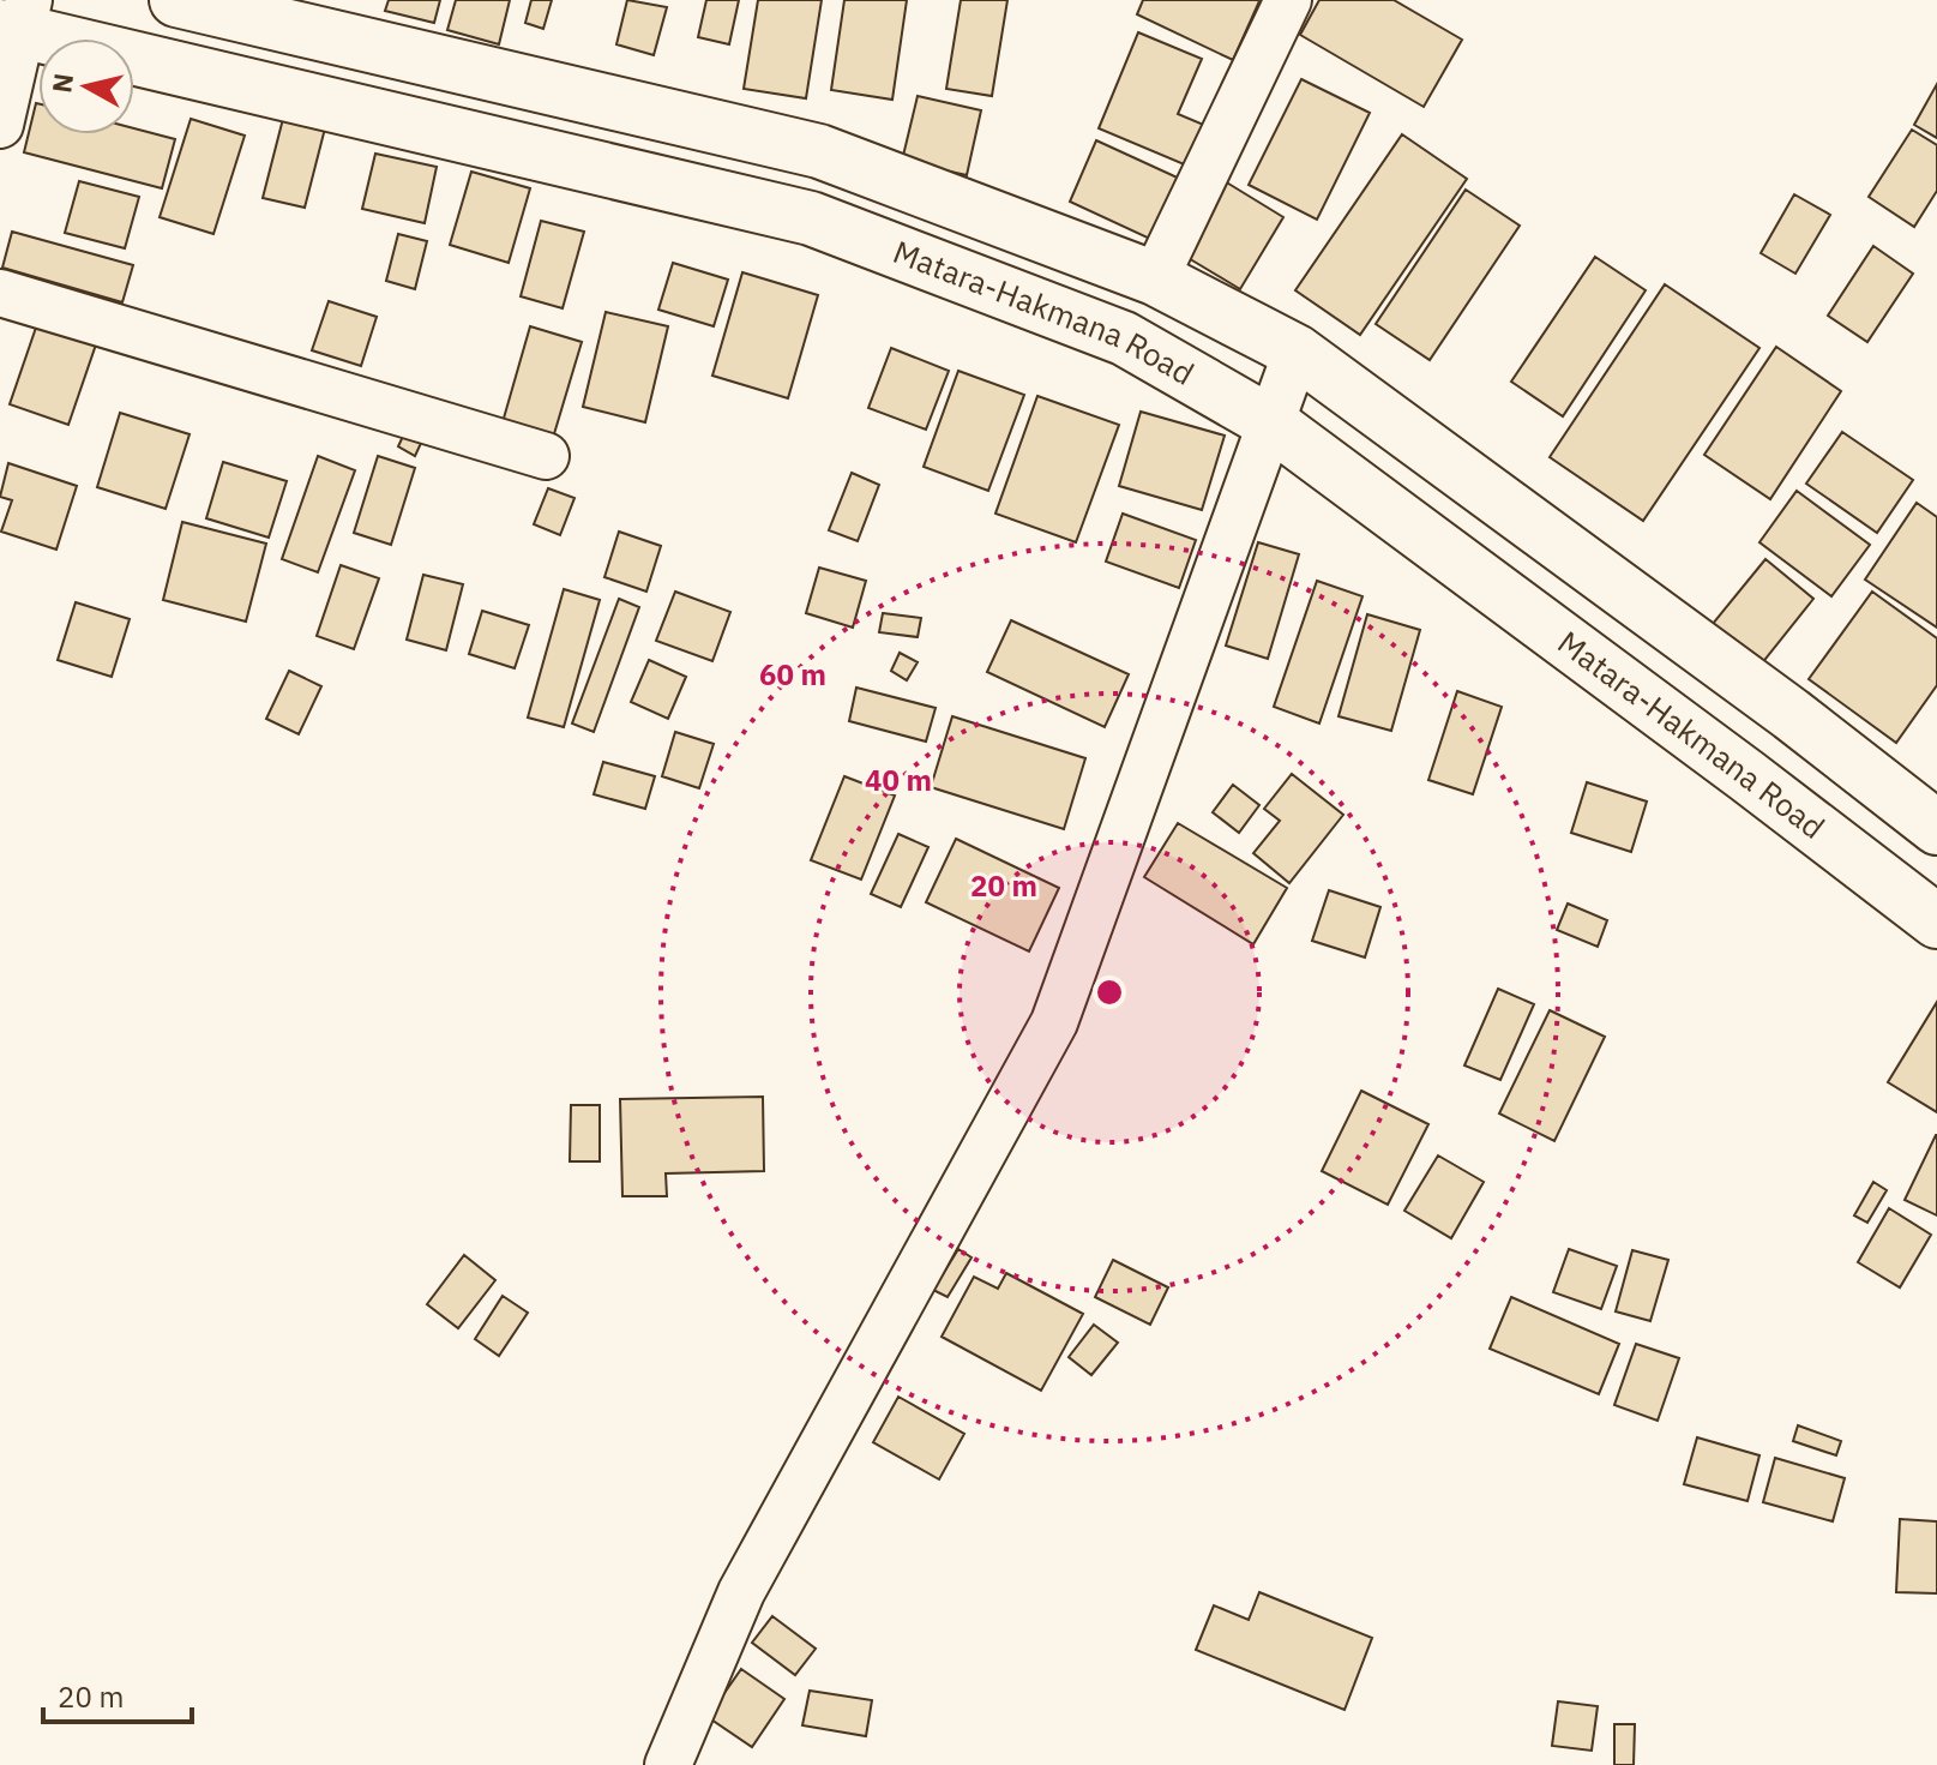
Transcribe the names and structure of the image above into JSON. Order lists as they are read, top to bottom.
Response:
{
  "streets": {
    "main road": ["Matara-Hakmana Road"]
  },
  "scale_bar": "20 m",
  "north": "left",
  "rings": ["60 m", "40 m", "20 m"]
}
